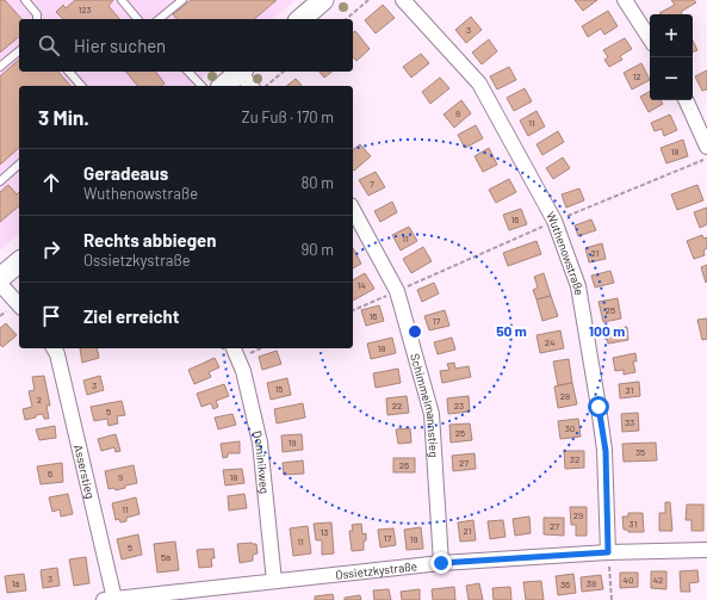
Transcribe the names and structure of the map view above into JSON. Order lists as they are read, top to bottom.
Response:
{
  "streets": {
    "street": [
      "Wuthenowstraße",
      "Schimmelmannstieg",
      "Dominikweg",
      "Asserstieg",
      "Ossietzkystraße"
    ]
  },
  "crossings": [
    ["Wuthenowstraße", "Ossietzkystraße"],
    ["Schimmelmannstieg", "Ossietzkystraße"],
    ["Dominikweg", "Ossietzkystraße"],
    ["Asserstieg", "Ossietzkystraße"]
  ],
  "house_numbers": [
    "123",
    "3",
    "12",
    "8",
    "11",
    "18",
    "7",
    "16",
    "11",
    "21",
    "14",
    "25",
    "16",
    "17",
    "24",
    "18",
    "3",
    "15",
    "31",
    "28",
    "2",
    "22",
    "23",
    "5",
    "33",
    "30",
    "25",
    "19",
    "35",
    "32",
    "27",
    "26",
    "6",
    "9",
    "18",
    "11",
    "29",
    "31",
    "27",
    "21",
    "13",
    "17",
    "19",
    "11",
    "5",
    "5a",
    "3",
    "40",
    "42",
    "1a",
    "38",
    "36"
  ],
  "page": {
    "map_buttons": ["+", "−"],
    "search": "Hier suchen",
    "heading": ["3 Min.", "Zu Fuß · 170 m"],
    "list": [
      ["Geradeaus", "Wuthenowstraße", "80 m"],
      ["Rechts abbiegen", "Ossietzkystraße", "90 m"],
      "Ziel erreicht"
    ]
  },
  "rings": ["50 m", "100 m"]
}
